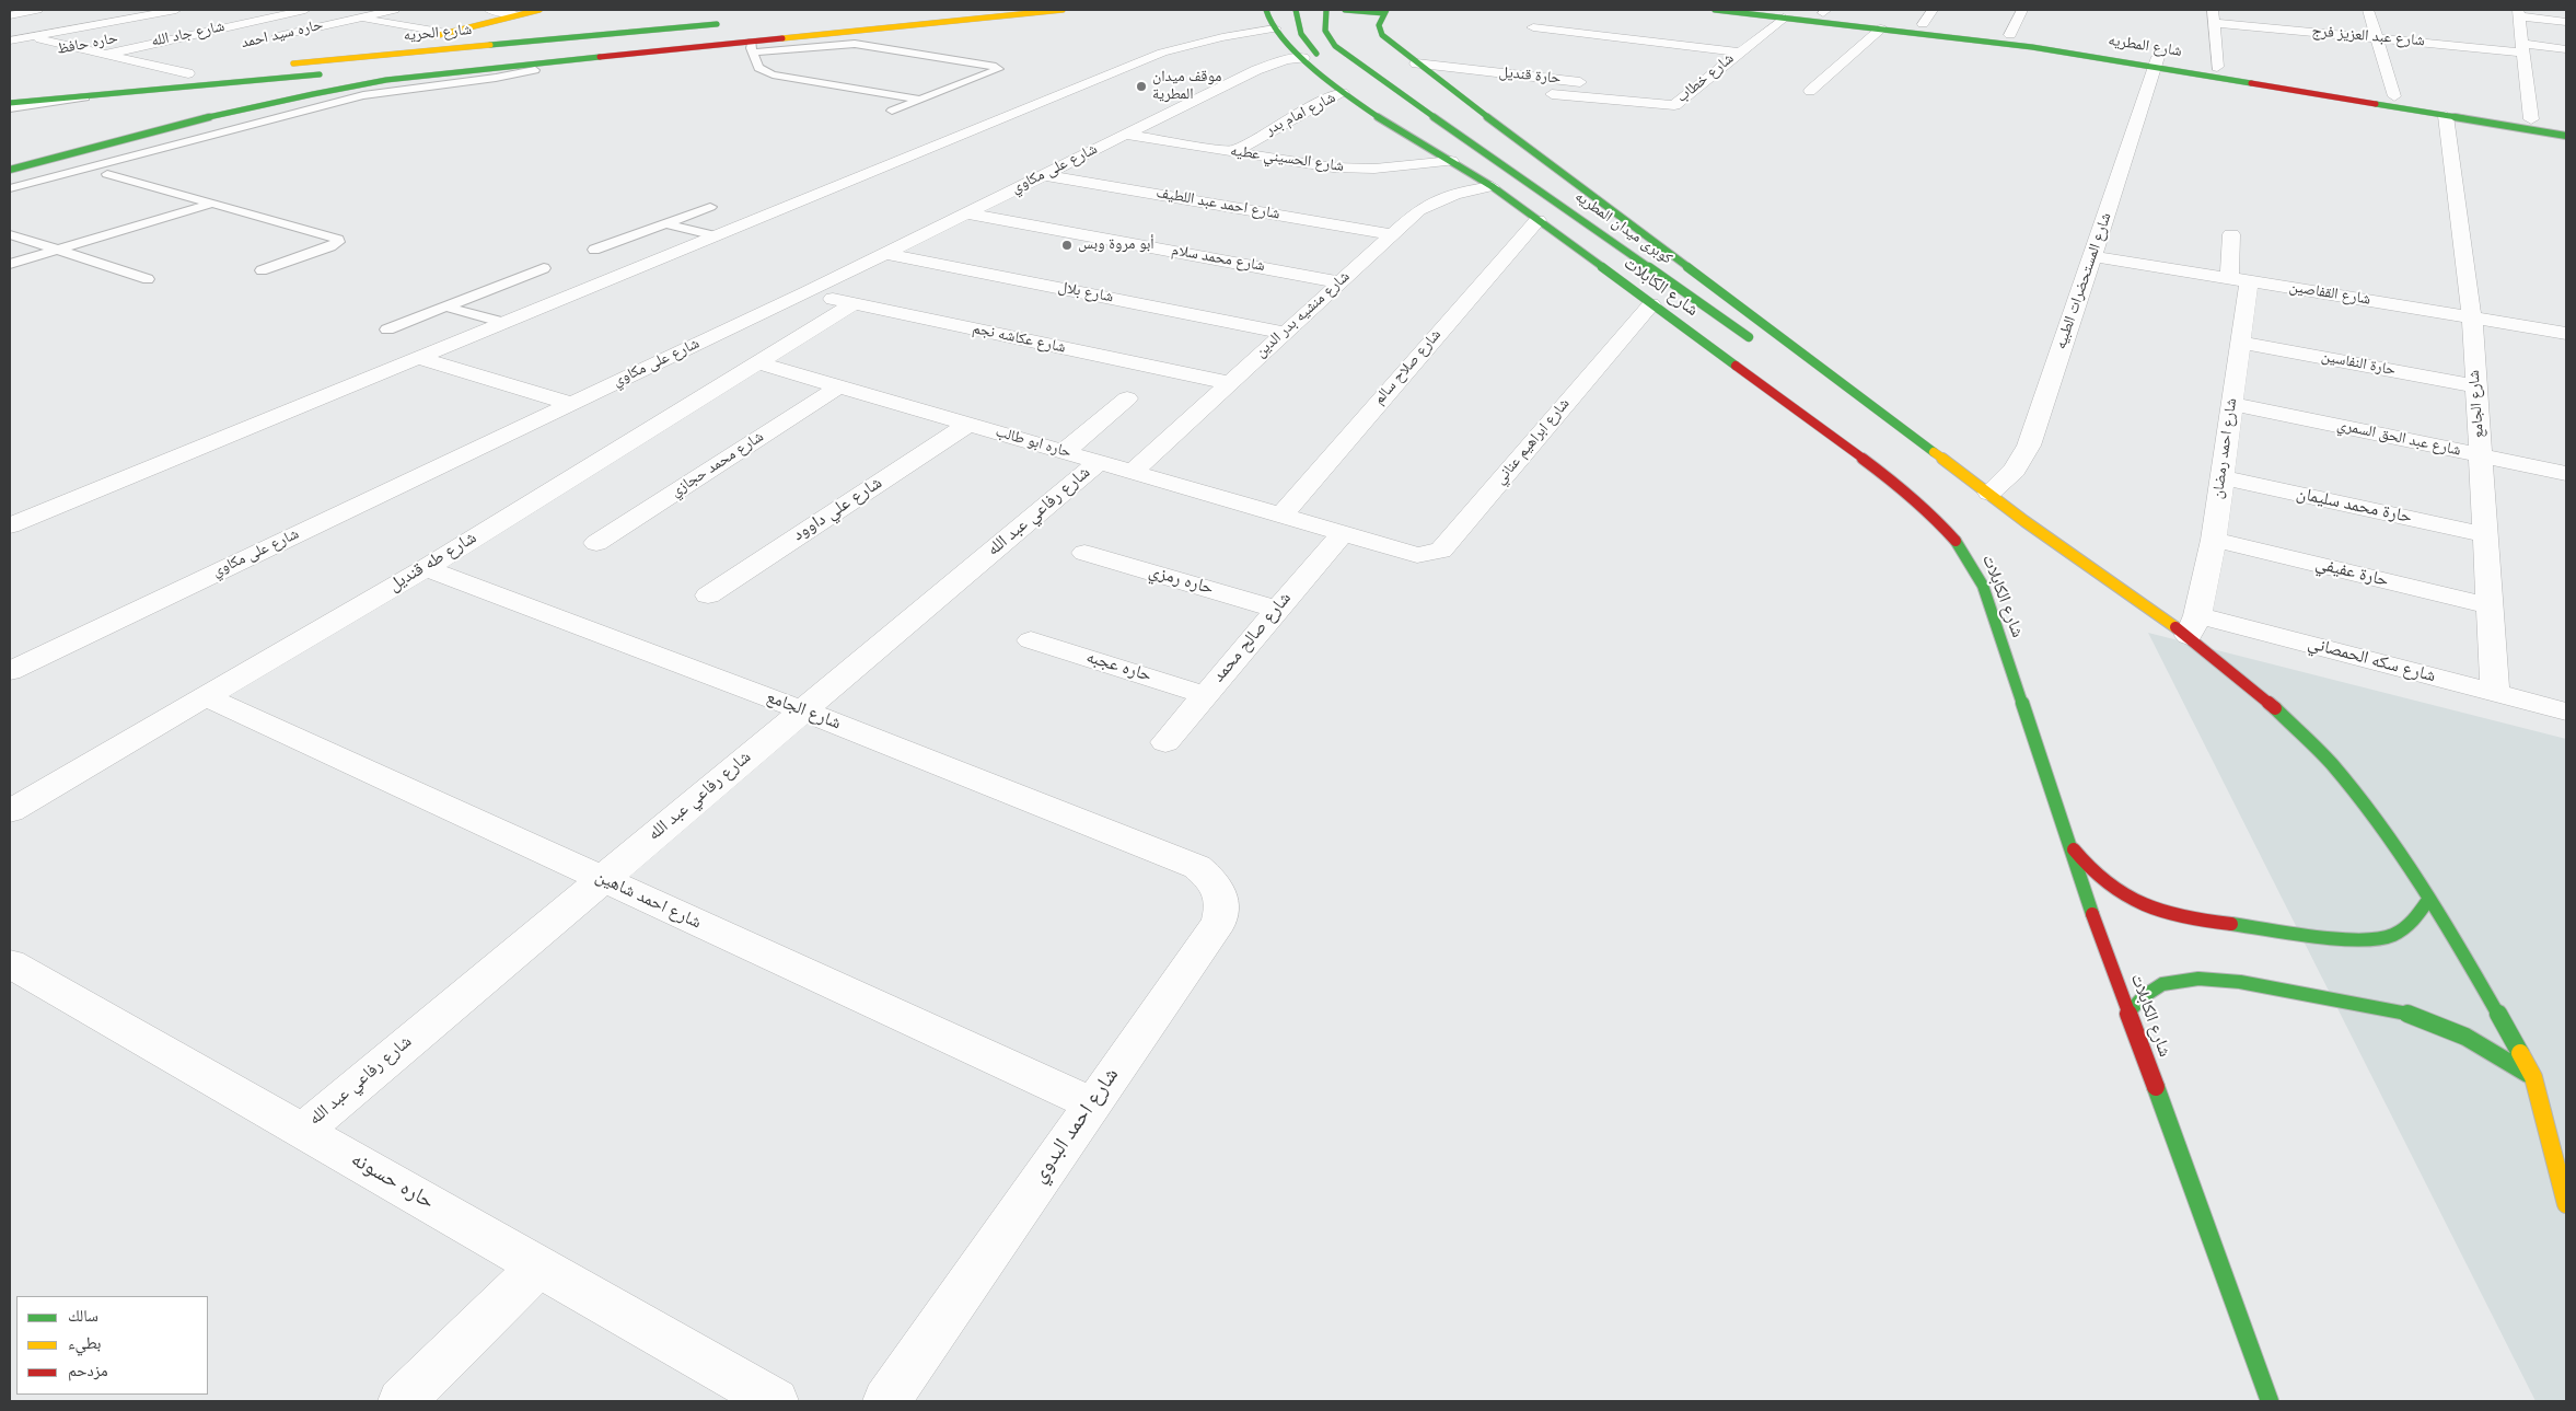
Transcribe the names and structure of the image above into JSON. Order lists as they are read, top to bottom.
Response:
{
  "streets": {
    "main road": [
      "شارع الحريه",
      "شارع المطريه",
      "كوبرى ميدان المطريه",
      "شارع الكابلات"
    ],
    "street": [
      "شارع جاد الله",
      "حاره سيد احمد",
      "شارع عبد العزيز فرج",
      "حاره حافظ",
      "حارة قنديل",
      "شارع خطاب",
      "شارع امام بدر",
      "شارع الحسيني عطيه",
      "شارع على مكاوي",
      "شارع احمد عبد اللطيف",
      "شارع محمد سلام",
      "شارع المستحضرات الطبيه",
      "شارع بلال",
      "شارع القفاصين",
      "شارع منشيه بدر الدين",
      "شارع عكاشه نجم",
      "حارة النفاسين",
      "شارع صلاح سالم",
      "شارع الجامع",
      "شارع عبد الحق السمري",
      "شارع ابراهيم عناني",
      "حاره ابو طالب",
      "شارع احمد رمضان",
      "شارع محمد حجازي",
      "حارة محمد سليمان",
      "شارع علي داوود",
      "شارع رفاعي عبد الله",
      "شارع طه قنديل",
      "حارة عفيفي",
      "حاره رمزي",
      "شارع صالح محمد",
      "شارع سكه الحمصاني",
      "حاره عجبه",
      "شارع احمد شاهين",
      "شارع احمد البدوي",
      "حاره حسونه"
    ]
  },
  "crossings": [
    ["شارع المطريه", "شارع خطاب"],
    ["شارع المطريه", "شارع المستحضرات الطبيه"],
    ["شارع المطريه", "شارع الجامع"],
    ["حارة قنديل", "شارع الكابلات"],
    ["شارع امام بدر", "شارع الحسيني عطيه"],
    ["شارع امام بدر", "شارع الكابلات"],
    ["شارع الحسيني عطيه", "شارع على مكاوي"],
    ["شارع الحسيني عطيه", "شارع الكابلات"],
    ["شارع على مكاوي", "شارع احمد عبد اللطيف"],
    ["شارع على مكاوي", "شارع محمد سلام"],
    ["شارع على مكاوي", "شارع الكابلات"],
    ["شارع على مكاوي", "شارع بلال"],
    ["شارع على مكاوي", "شارع عكاشه نجم"],
    ["شارع احمد عبد اللطيف", "شارع منشيه بدر الدين"],
    ["شارع محمد سلام", "شارع منشيه بدر الدين"],
    ["شارع المستحضرات الطبيه", "شارع الكابلات"],
    ["شارع المستحضرات الطبيه", "شارع القفاصين"],
    ["شارع الكابلات", "شارع منشيه بدر الدين"],
    ["شارع الكابلات", "شارع صلاح سالم"],
    ["شارع الكابلات", "شارع ابراهيم عناني"],
    ["شارع الكابلات", "شارع احمد رمضان"],
    ["شارع الكابلات", "شارع سكه الحمصاني"],
    ["شارع بلال", "شارع منشيه بدر الدين"],
    ["شارع القفاصين", "شارع الجامع"],
    ["شارع القفاصين", "شارع احمد رمضان"],
    ["شارع منشيه بدر الدين", "شارع عكاشه نجم"],
    ["شارع منشيه بدر الدين", "حاره ابو طالب"],
    ["شارع عكاشه نجم", "شارع طه قنديل"],
    ["حارة النفاسين", "شارع الجامع"],
    ["حارة النفاسين", "شارع احمد رمضان"],
    ["شارع صلاح سالم", "حاره ابو طالب"],
    ["شارع الجامع", "شارع عبد الحق السمري"],
    ["شارع الجامع", "حارة محمد سليمان"],
    ["شارع الجامع", "شارع رفاعي عبد الله"],
    ["شارع الجامع", "شارع طه قنديل"],
    ["شارع الجامع", "حارة عفيفي"],
    ["شارع الجامع", "شارع سكه الحمصاني"],
    ["شارع الجامع", "شارع احمد البدوي"],
    ["شارع عبد الحق السمري", "شارع احمد رمضان"],
    ["شارع ابراهيم عناني", "حاره ابو طالب"],
    ["حاره ابو طالب", "شارع محمد حجازي"],
    ["حاره ابو طالب", "شارع علي داوود"],
    ["حاره ابو طالب", "شارع رفاعي عبد الله"],
    ["حاره ابو طالب", "شارع طه قنديل"],
    ["حاره ابو طالب", "شارع صالح محمد"],
    ["شارع احمد رمضان", "حارة محمد سليمان"],
    ["شارع احمد رمضان", "حارة عفيفي"],
    ["شارع احمد رمضان", "شارع سكه الحمصاني"],
    ["شارع رفاعي عبد الله", "شارع احمد شاهين"],
    ["شارع رفاعي عبد الله", "حاره حسونه"],
    ["شارع طه قنديل", "شارع احمد شاهين"],
    ["حاره رمزي", "شارع صالح محمد"],
    ["شارع صالح محمد", "حاره عجبه"],
    ["شارع احمد شاهين", "شارع احمد البدوي"]
  ],
  "places": ["موقف ميدان المطرية", "أبو مروة وبس"],
  "legend": ["سالك", "بطيء", "مزدحم"]
}
